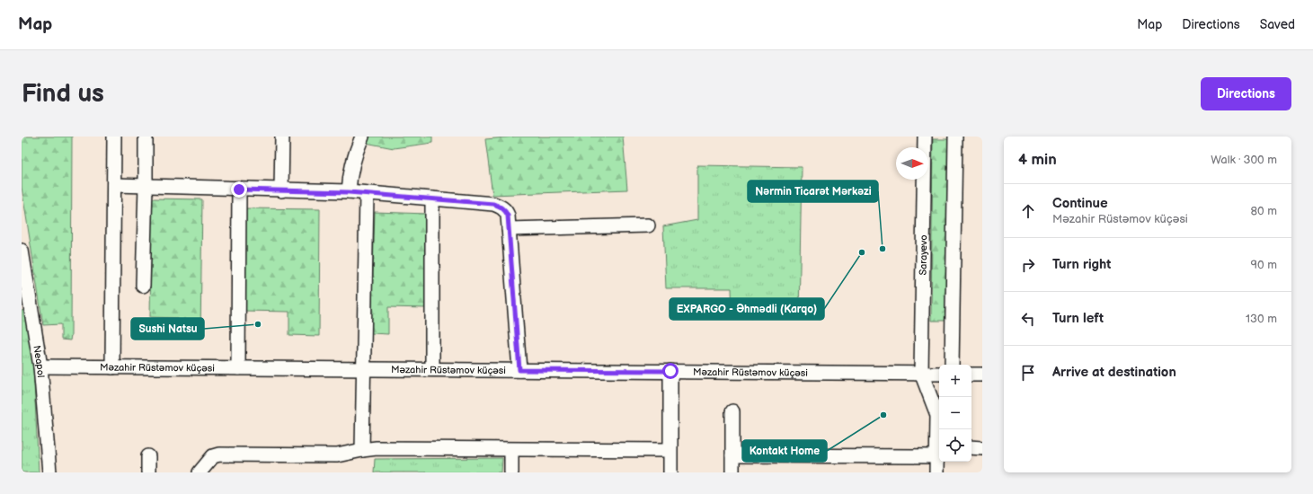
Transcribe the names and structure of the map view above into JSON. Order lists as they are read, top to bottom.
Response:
{
  "streets": {
    "street": ["Sarayevo", "Neapol", "Məzahir Rüstəmov küçəsi"]
  },
  "crossings": [
    ["Sarayevo", "Məzahir Rüstəmov küçəsi"],
    ["Neapol", "Məzahir Rüstəmov küçəsi"]
  ],
  "places": [
    "Nərmin Ticarət Mərkəzi",
    "EXPARGO - Əhmədli (Karqo)",
    "Sushi Natsu",
    "Kontakt Home"
  ],
  "north": "right",
  "page": {
    "header": "Map",
    "nav": ["Map", "Directions", "Saved"],
    "buttons": "Directions",
    "title": "Find us",
    "heading": ["4 min", "Walk · 300 m"],
    "list": [
      ["Continue", "Məzahir Rüstəmov küçəsi", "80 m"],
      ["Turn right", "90 m"],
      ["Turn left", "130 m"],
      "Arrive at destination"
    ],
    "map_buttons": ["+", "−"]
  }
}
